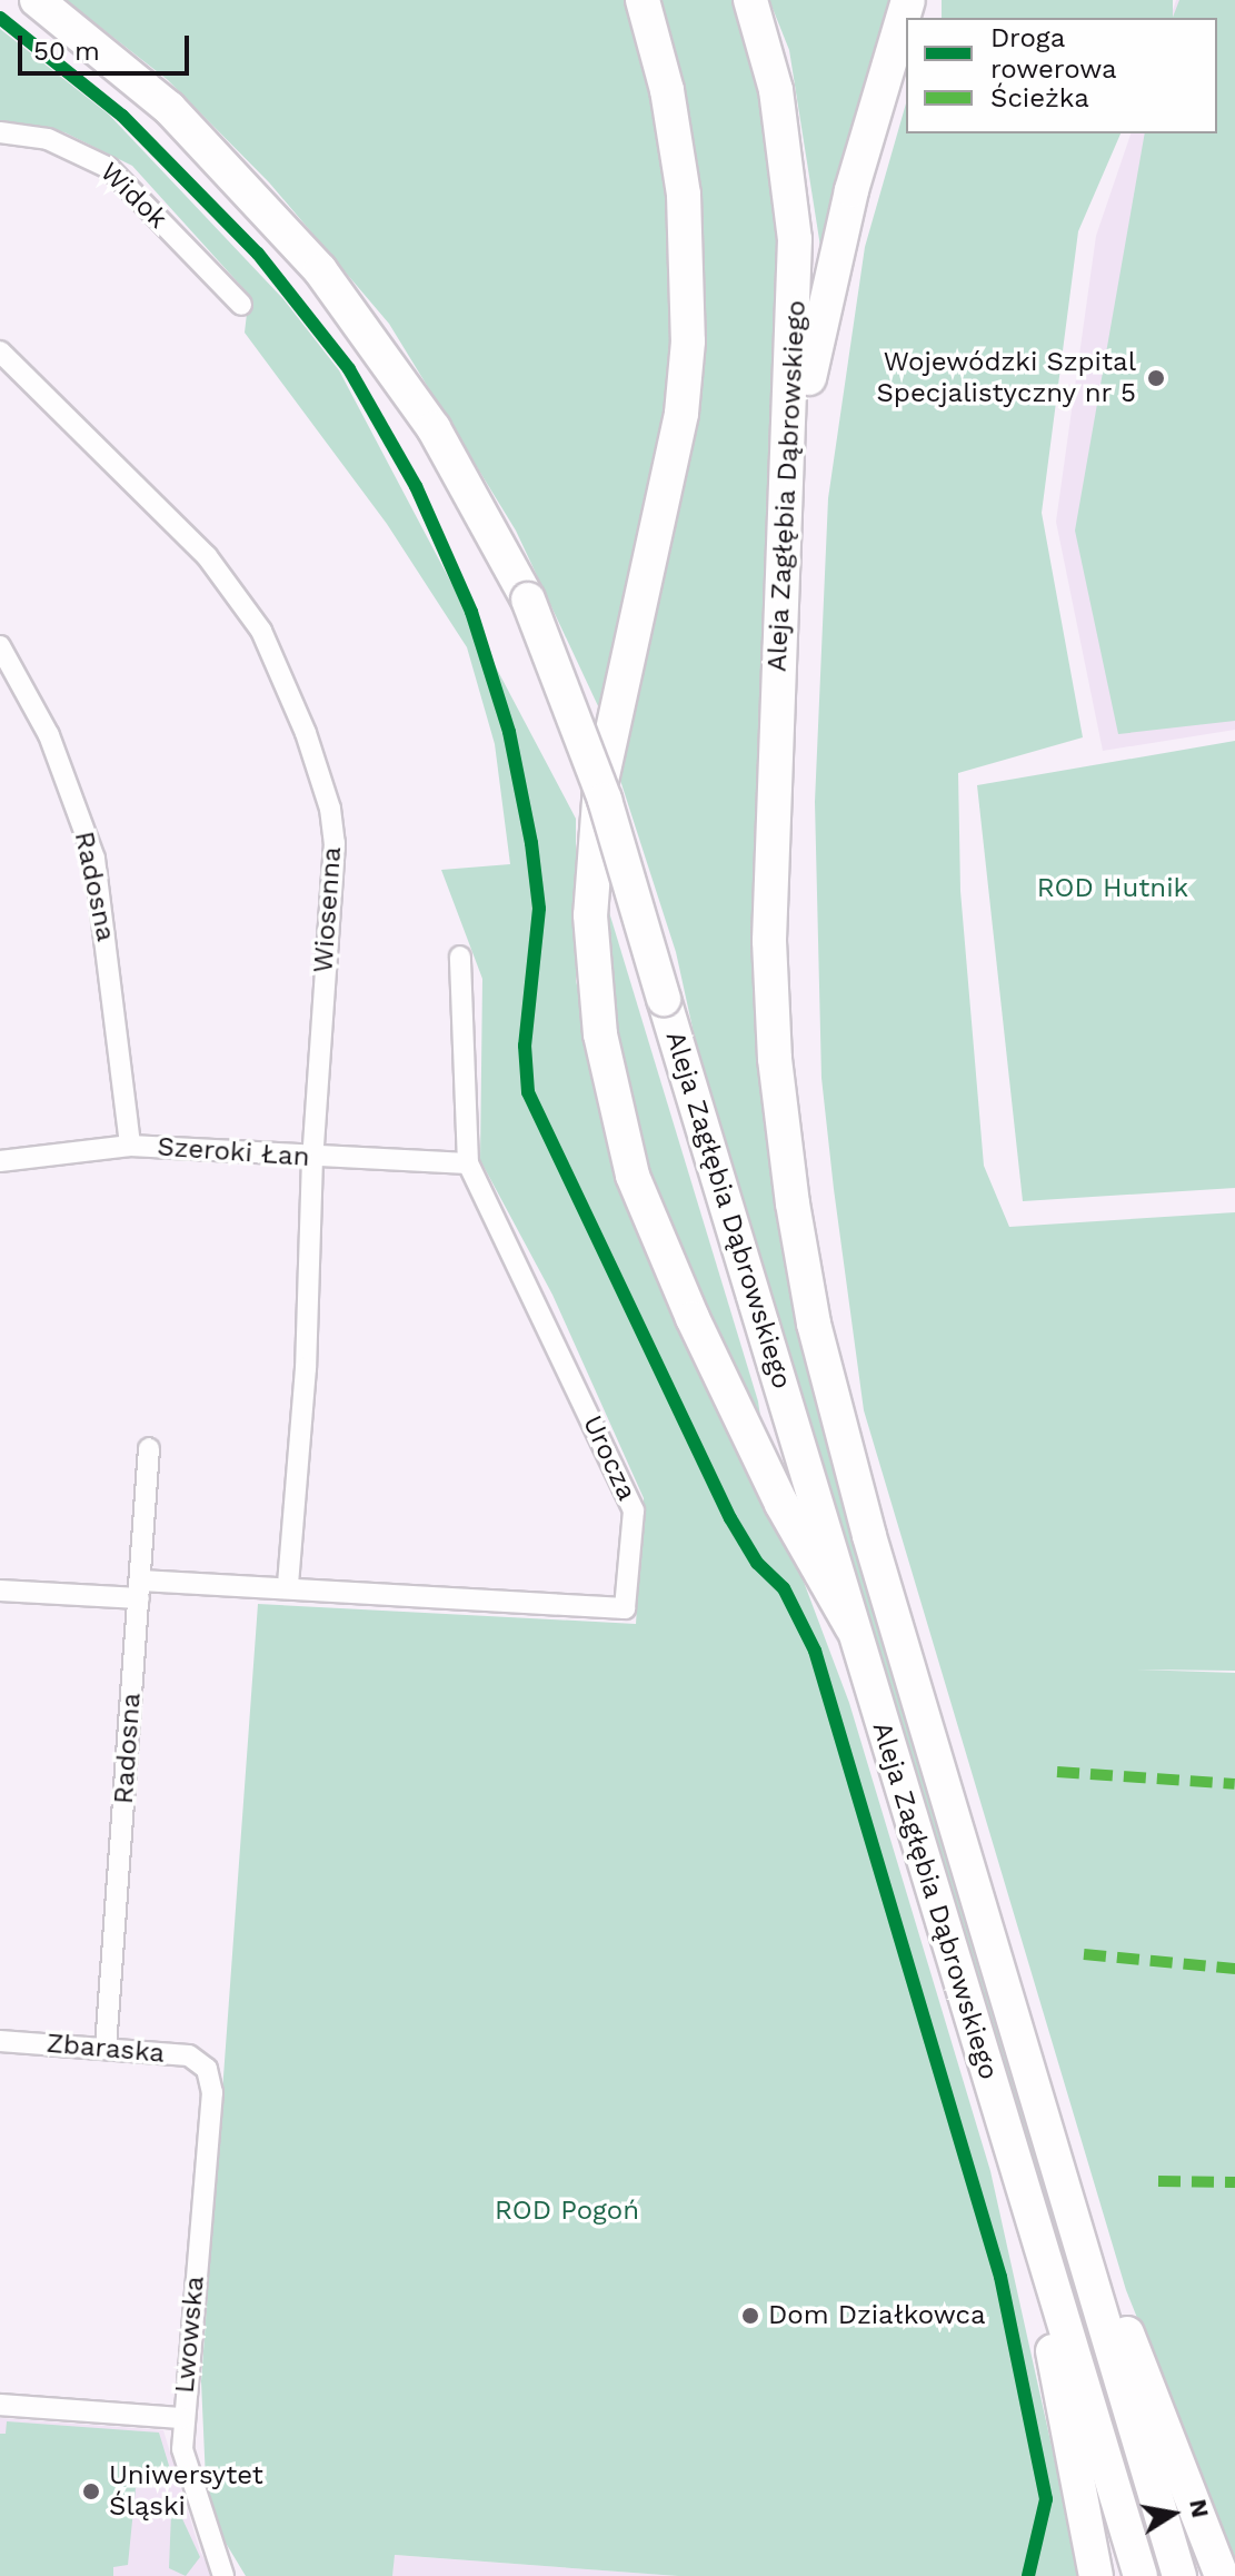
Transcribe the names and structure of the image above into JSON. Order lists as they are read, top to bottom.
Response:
{
  "streets": {
    "main road": ["Aleja Zagłębia Dąbrowskiego"],
    "street": [
      "Widok",
      "Radosna",
      "Wiosenna",
      "Szeroki Łan",
      "Urocza",
      "Zbaraska",
      "Lwowska"
    ]
  },
  "crossings": [
    ["Radosna", "Szeroki Łan"],
    ["Radosna", "Urocza"],
    ["Radosna", "Zbaraska"],
    ["Wiosenna", "Szeroki Łan"],
    ["Wiosenna", "Urocza"],
    ["Szeroki Łan", "Urocza"],
    ["Zbaraska", "Lwowska"]
  ],
  "parks": ["ROD Hutnik", "ROD Pogoń"],
  "places": ["Wojewódzki Szpital Specjalistyczny nr 5", "Dom Działkowca", "Uniwersytet Śląski"],
  "legend": ["Droga rowerowa", "Ścieżka"],
  "scale_bar": "50 m",
  "north": "right"
}
